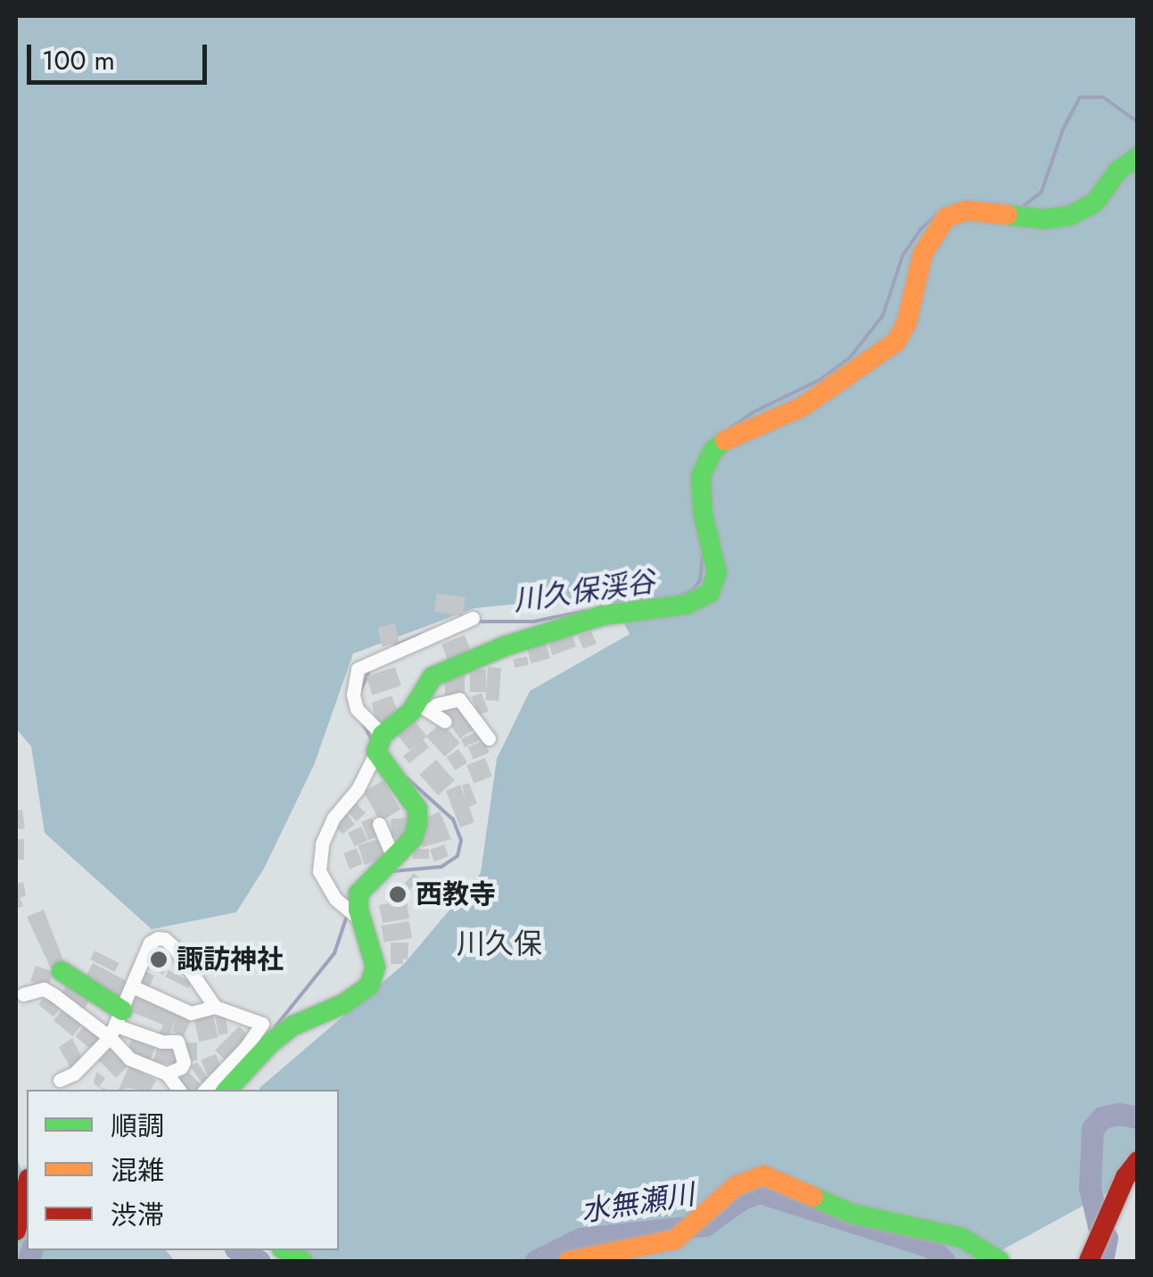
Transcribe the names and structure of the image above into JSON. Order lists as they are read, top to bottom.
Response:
{
  "districts": ["川久保"],
  "water": ["川久保渓谷", "水無瀬川"],
  "places": ["西教寺", "諏訪神社"],
  "legend": ["順調", "混雑", "渋滞"],
  "scale_bar": "100 m"
}
